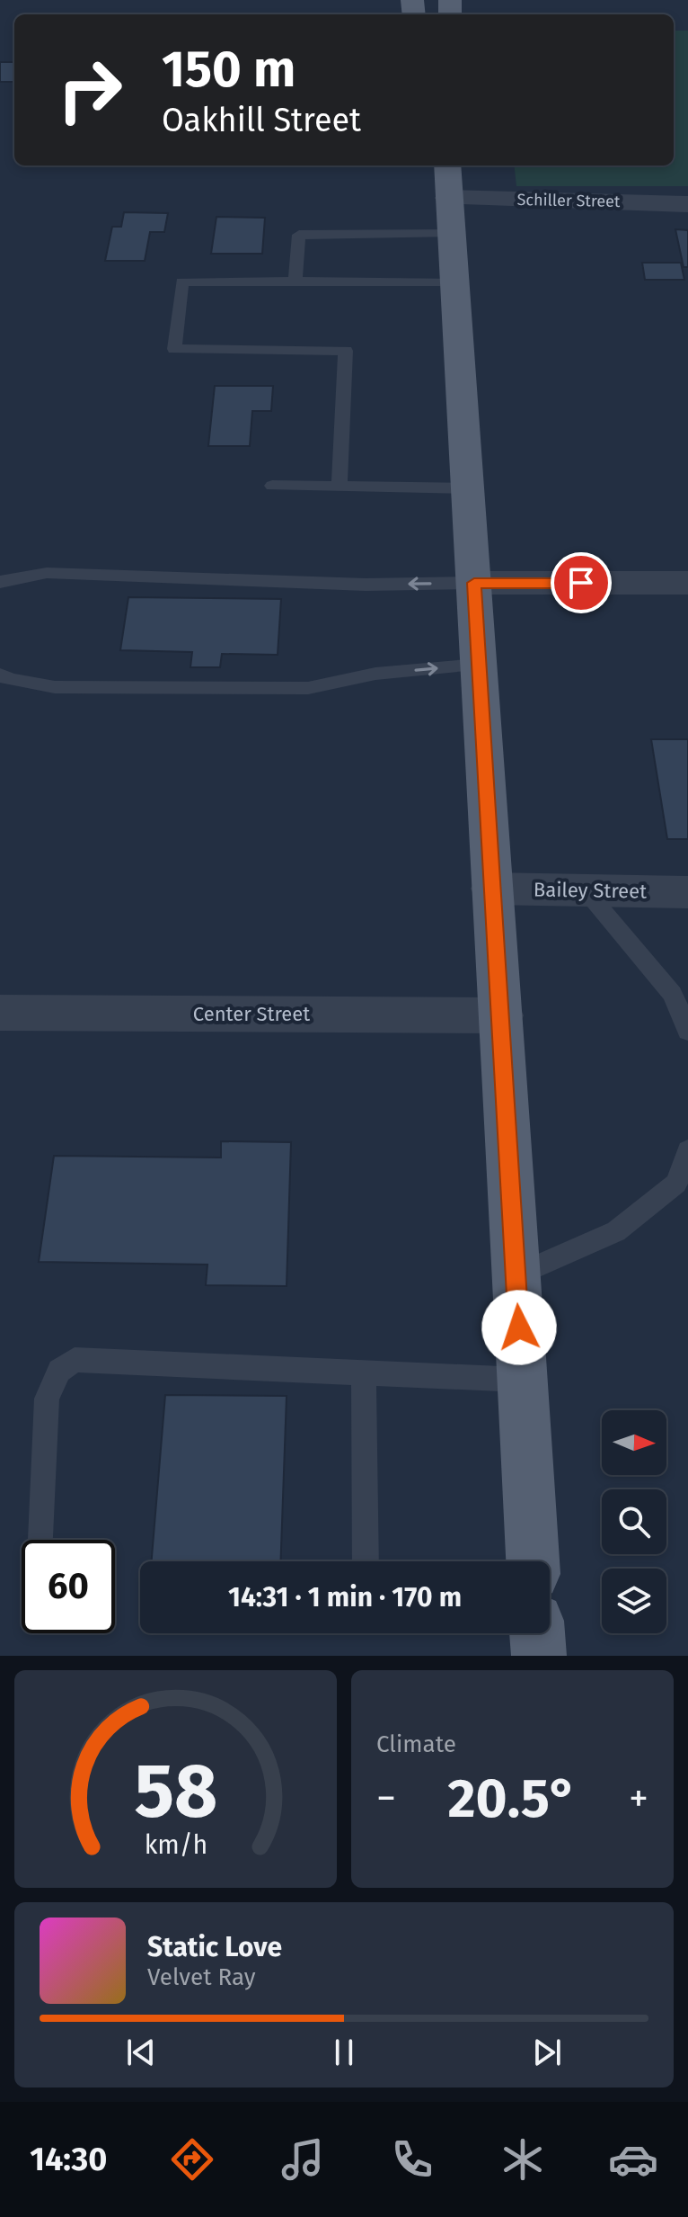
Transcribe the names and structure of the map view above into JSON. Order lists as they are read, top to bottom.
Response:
{
  "streets": {
    "street": ["Schiller Street", "Bailey Street", "Center Street"]
  },
  "north": "right",
  "page": {
    "turn": ["150 m", "Oakhill Street"],
    "limit": "60",
    "trip": "14:31 · 1 min · 170 m",
    "tile": "Climate",
    "heat": ["−", "20.5°", "+"],
    "song": ["Static Love", "Velvet Ray"],
    "tabs": "14:30",
    "gauge": ["58", "km/h"]
  }
}
